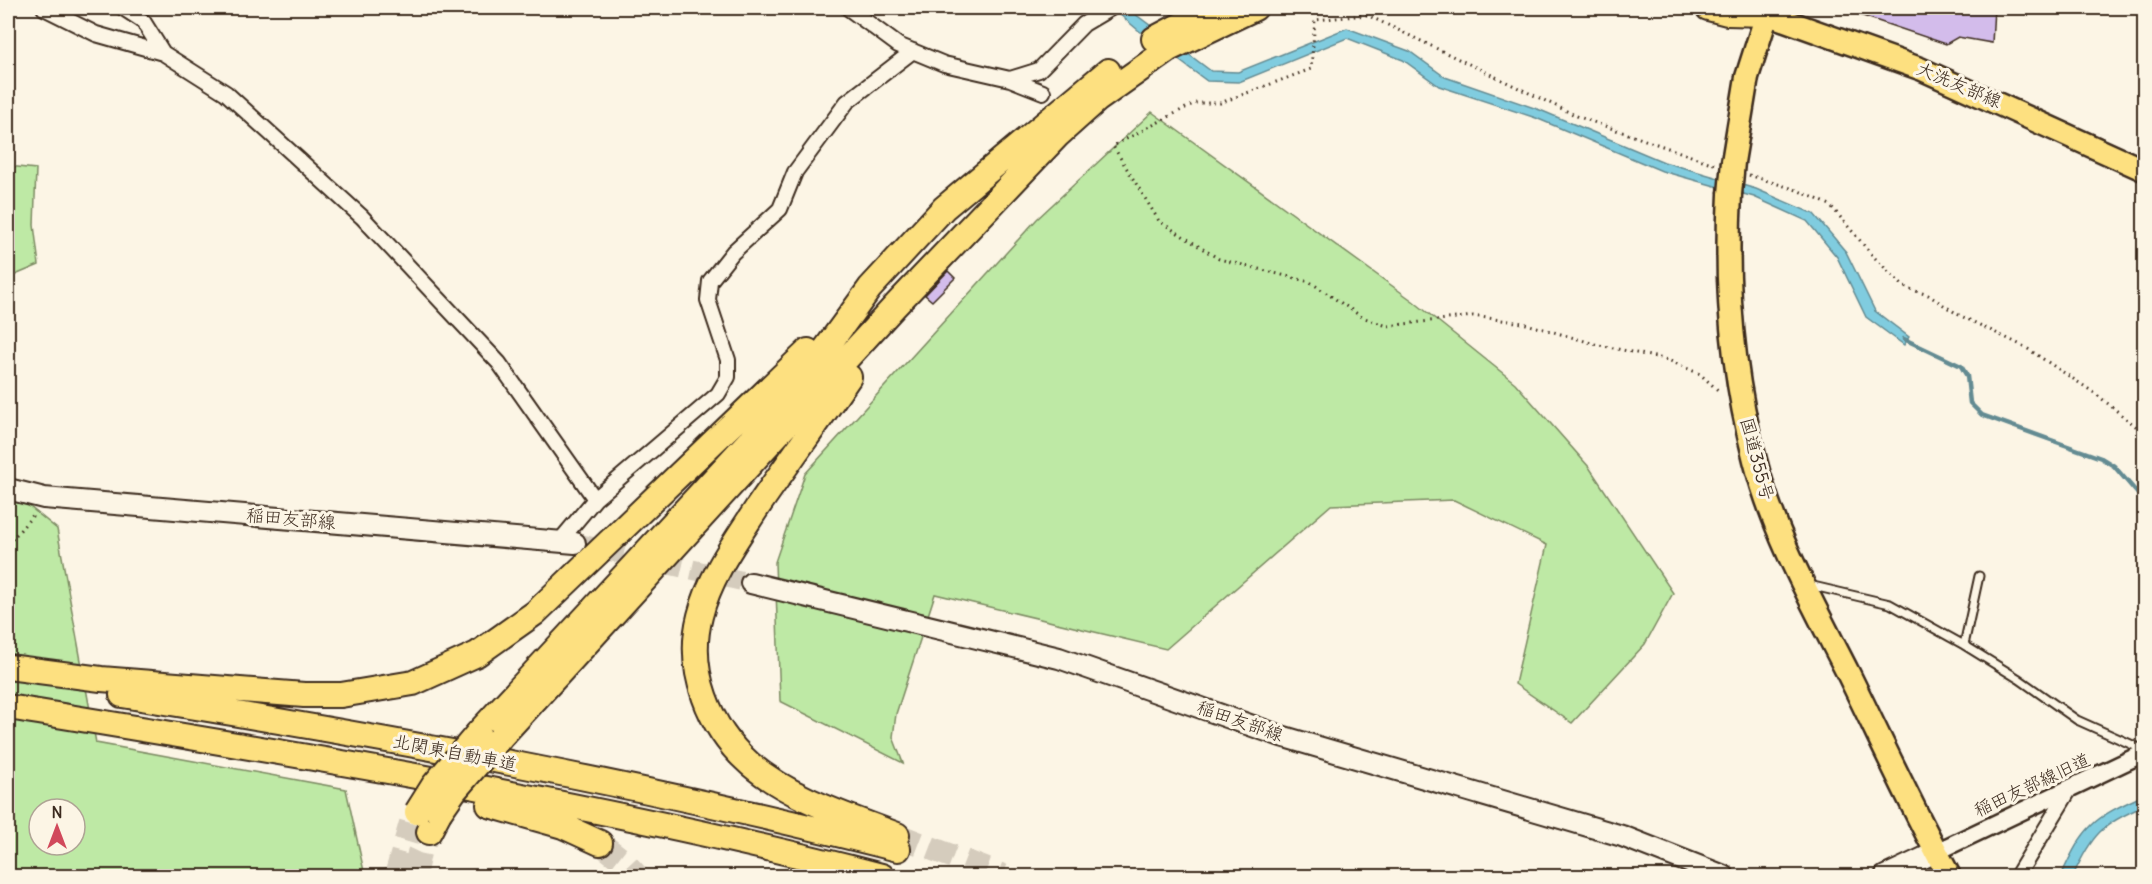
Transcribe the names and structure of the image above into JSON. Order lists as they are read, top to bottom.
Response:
{
  "streets": {
    "highway": ["国道355号", "北関東自動車道"],
    "main road": ["大洗友部線", "稲田友部線"],
    "street": ["稲田友部線旧道"]
  },
  "crossings": [
    ["大洗友部線", "国道355号"],
    ["国道355号", "稲田友部線旧道"]
  ],
  "north": "top"
}
